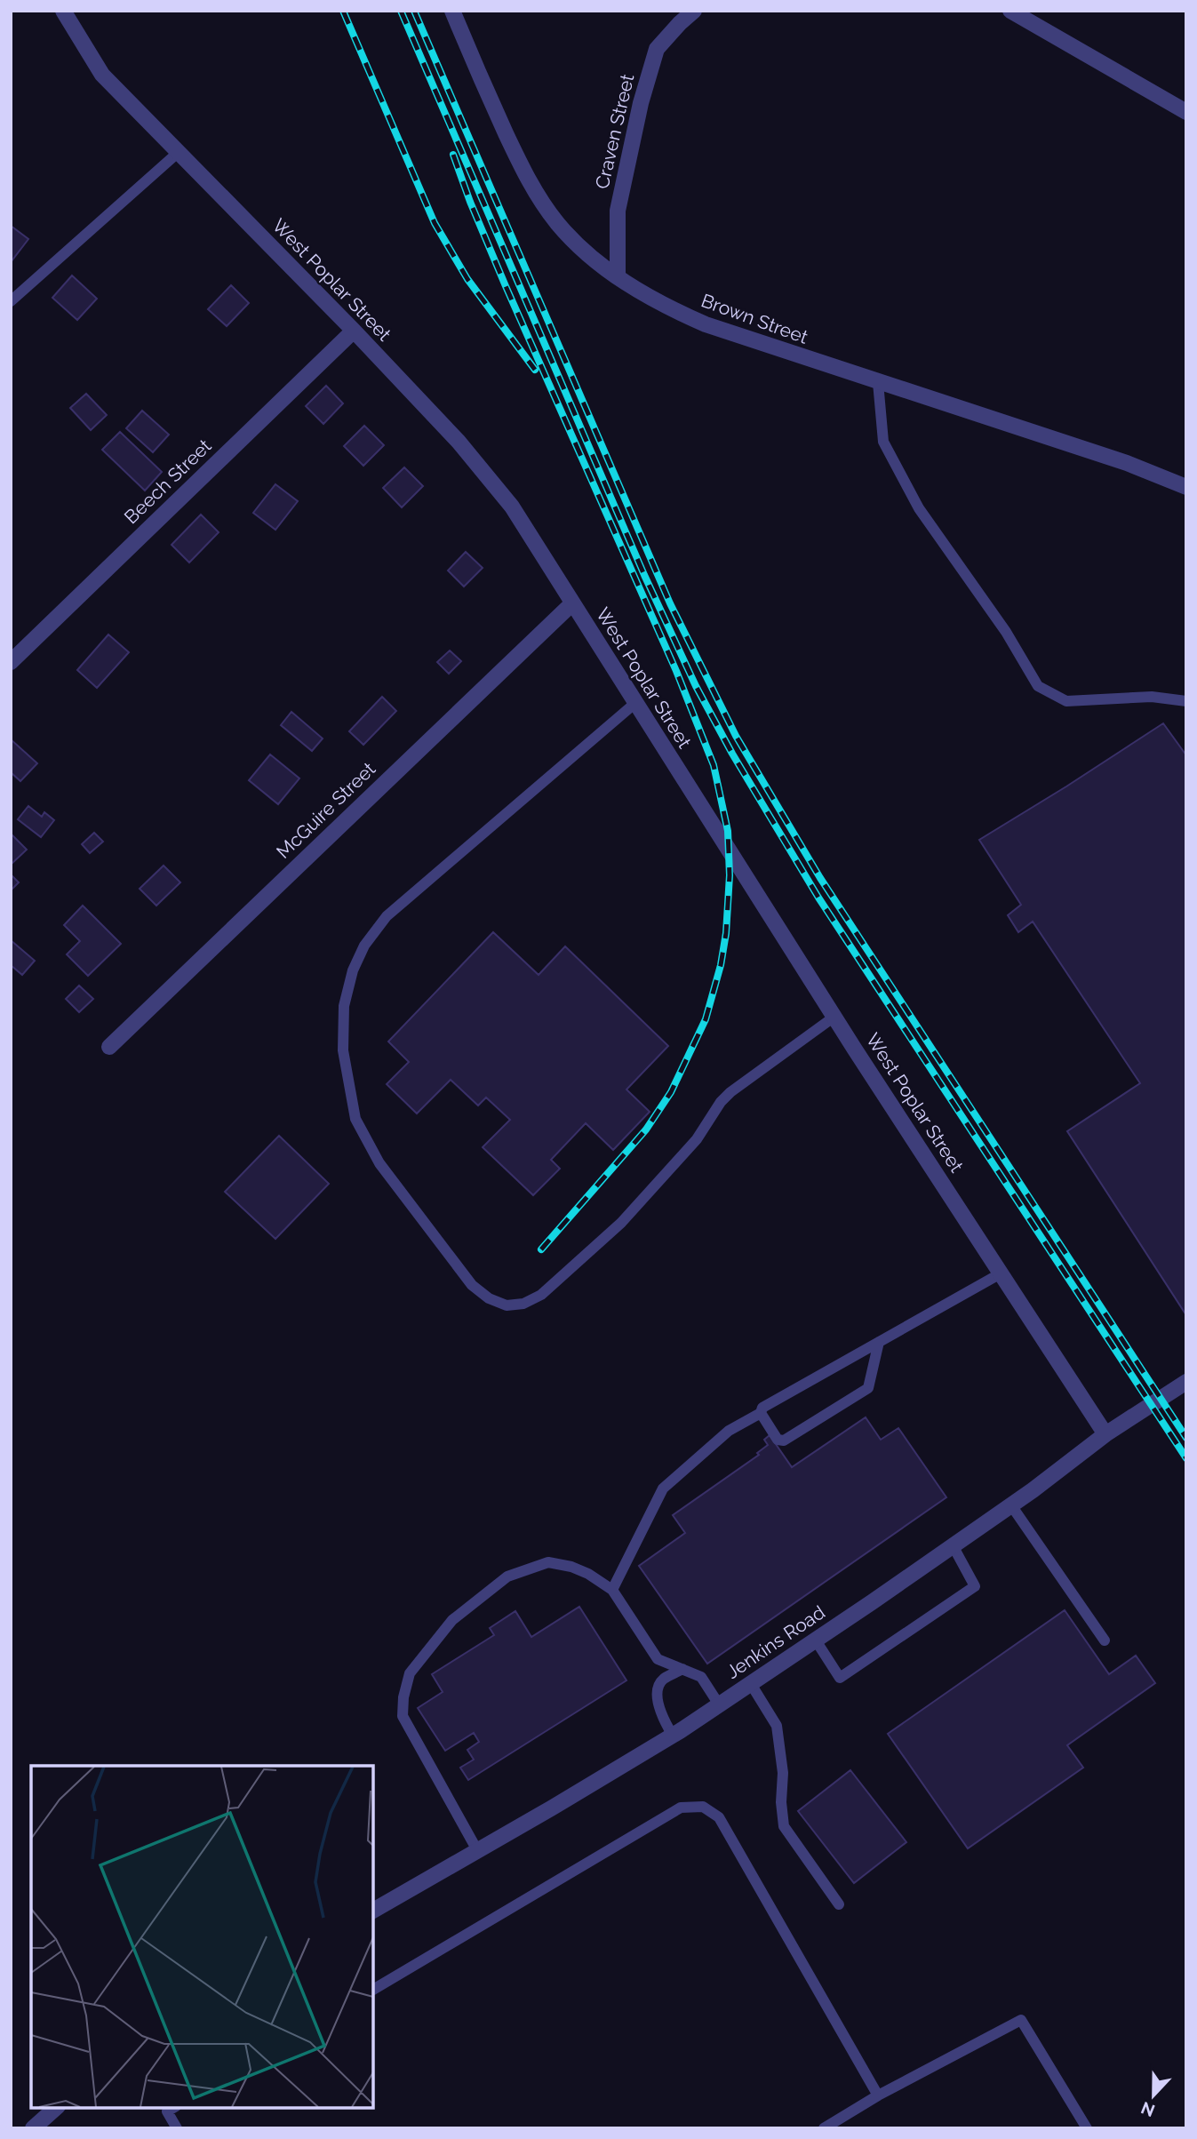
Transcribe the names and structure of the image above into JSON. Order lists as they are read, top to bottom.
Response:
{
  "streets": {
    "street": [
      "Craven Street",
      "West Poplar Street",
      "Brown Street",
      "Beech Street",
      "McGuire Street",
      "Jenkins Road"
    ]
  },
  "crossings": [
    ["Craven Street", "Brown Street"],
    ["West Poplar Street", "Beech Street"],
    ["West Poplar Street", "McGuire Street"],
    ["West Poplar Street", "Jenkins Road"]
  ],
  "north": "bottom"
}
